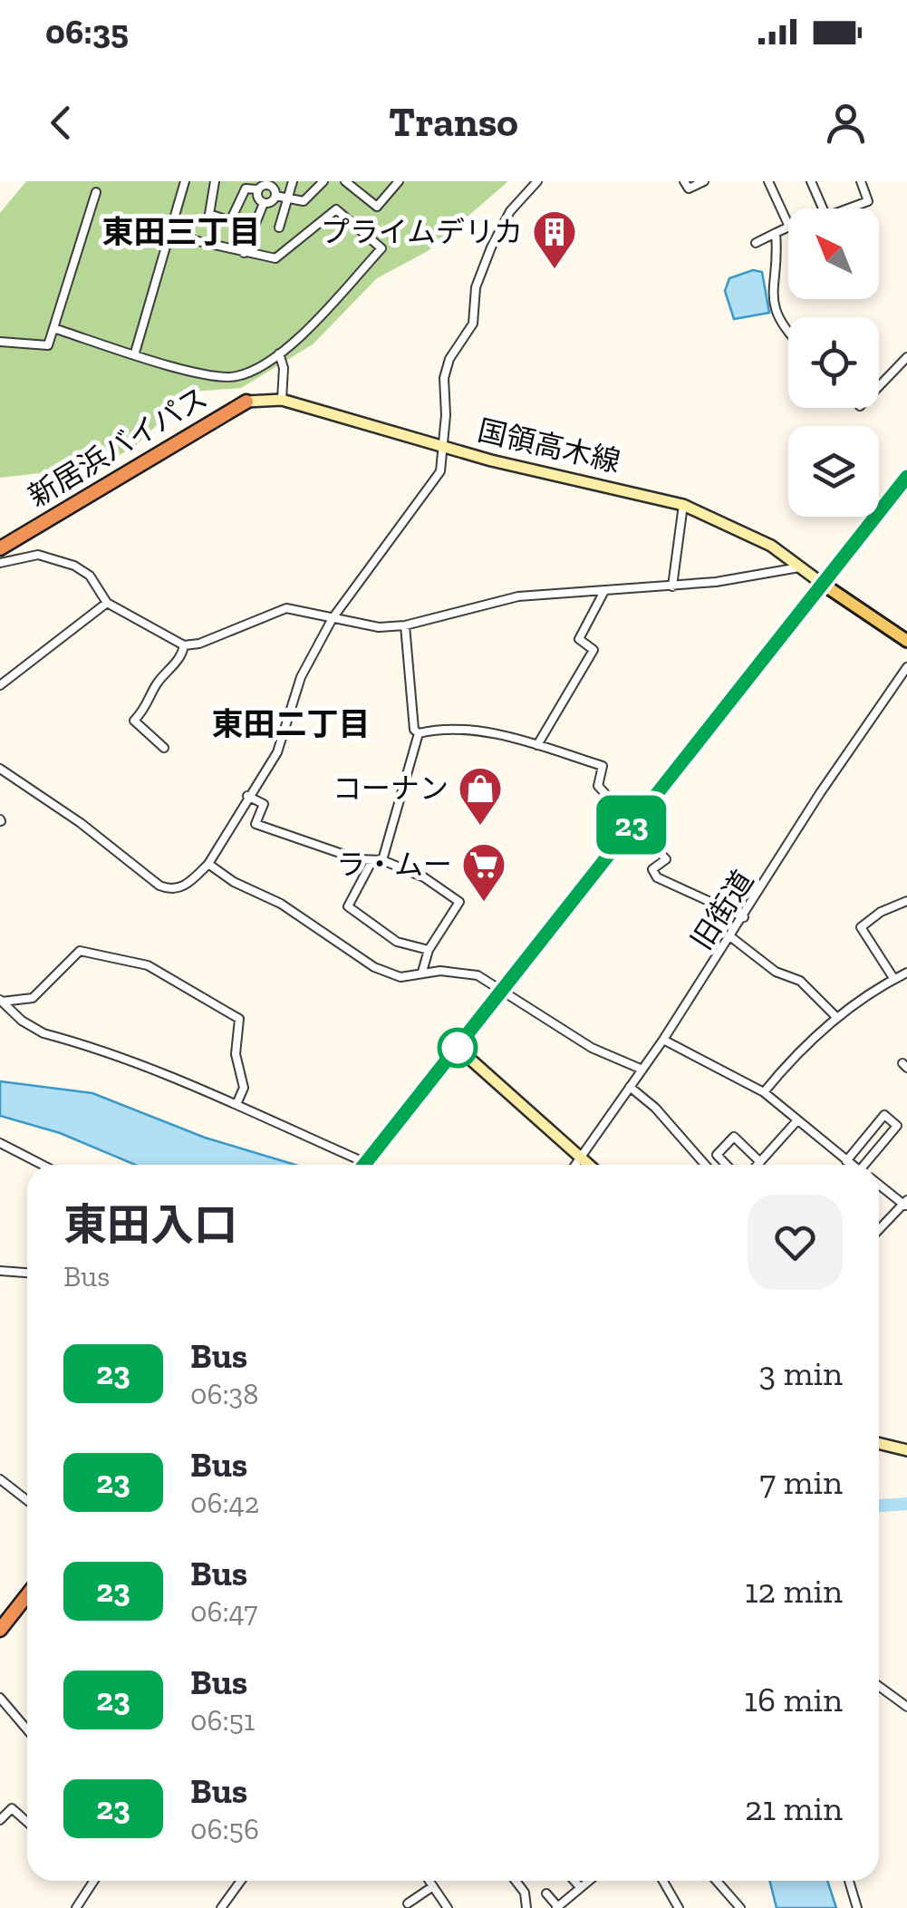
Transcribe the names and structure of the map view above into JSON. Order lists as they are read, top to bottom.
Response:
{
  "streets": {
    "highway": ["新居浜バイパス"],
    "main road": ["国領高木線"],
    "street": ["旧街道"]
  },
  "crossings": [
    ["国領高木線", "新居浜バイパス"]
  ],
  "districts": ["東田三丁目", "東田二丁目"],
  "places": {
    "building": ["プライムデリカ"],
    "shop": ["コーナン"],
    "supermarket": ["ラ・ムー"]
  },
  "lines": ["bus line 23"],
  "north": "top left",
  "page": {
    "status": "06:35",
    "header": "Transo",
    "on_map": "23",
    "heading": ["東田入口", "Bus"],
    "list": [
      {
        "mark": "23",
        "name": "Bus",
        "note": "06:38",
        "value": "3 min"
      },
      {
        "mark": "23",
        "name": "Bus",
        "note": "06:42",
        "value": "7 min"
      },
      {
        "mark": "23",
        "name": "Bus",
        "note": "06:47",
        "value": "12 min"
      },
      {
        "mark": "23",
        "name": "Bus",
        "note": "06:51",
        "value": "16 min"
      },
      {
        "mark": "23",
        "name": "Bus",
        "note": "06:56",
        "value": "21 min"
      }
    ]
  }
}
